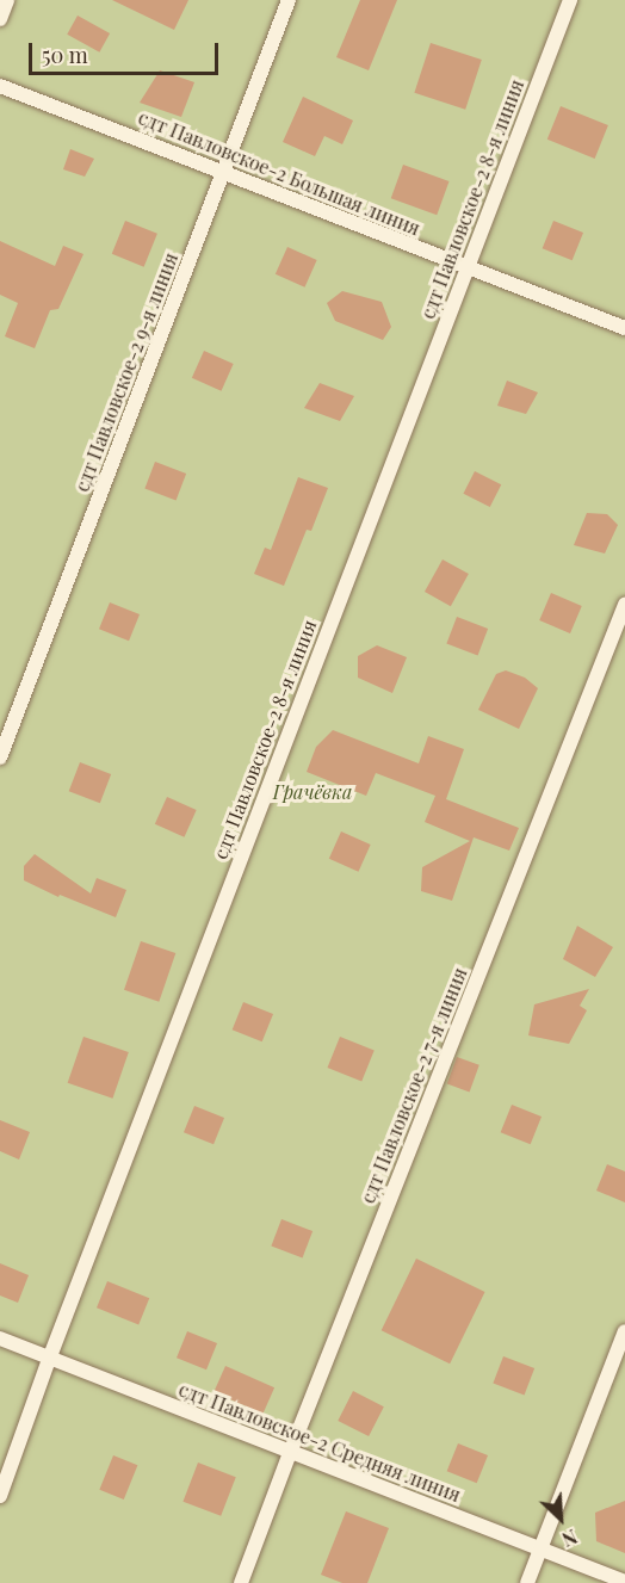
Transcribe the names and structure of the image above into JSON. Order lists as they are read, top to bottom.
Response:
{
  "streets": {
    "lane": [
      "сдт Павловское-2 Большая линия",
      "сдт Павловское-2 8-я линия",
      "сдт Павловское-2 9-я линия",
      "сдт Павловское-2 7-я линия",
      "сдт Павловское-2 Средняя линия"
    ]
  },
  "crossings": [
    ["сдт Павловское-2 Большая линия", "сдт Павловское-2 8-я линия"],
    ["сдт Павловское-2 Большая линия", "сдт Павловское-2 9-я линия"],
    ["сдт Павловское-2 8-я линия", "сдт Павловское-2 Средняя линия"],
    ["сдт Павловское-2 7-я линия", "сдт Павловское-2 Средняя линия"]
  ],
  "parks": ["Грачёвка"],
  "scale_bar": "50 m",
  "north": "bottom right"
}
